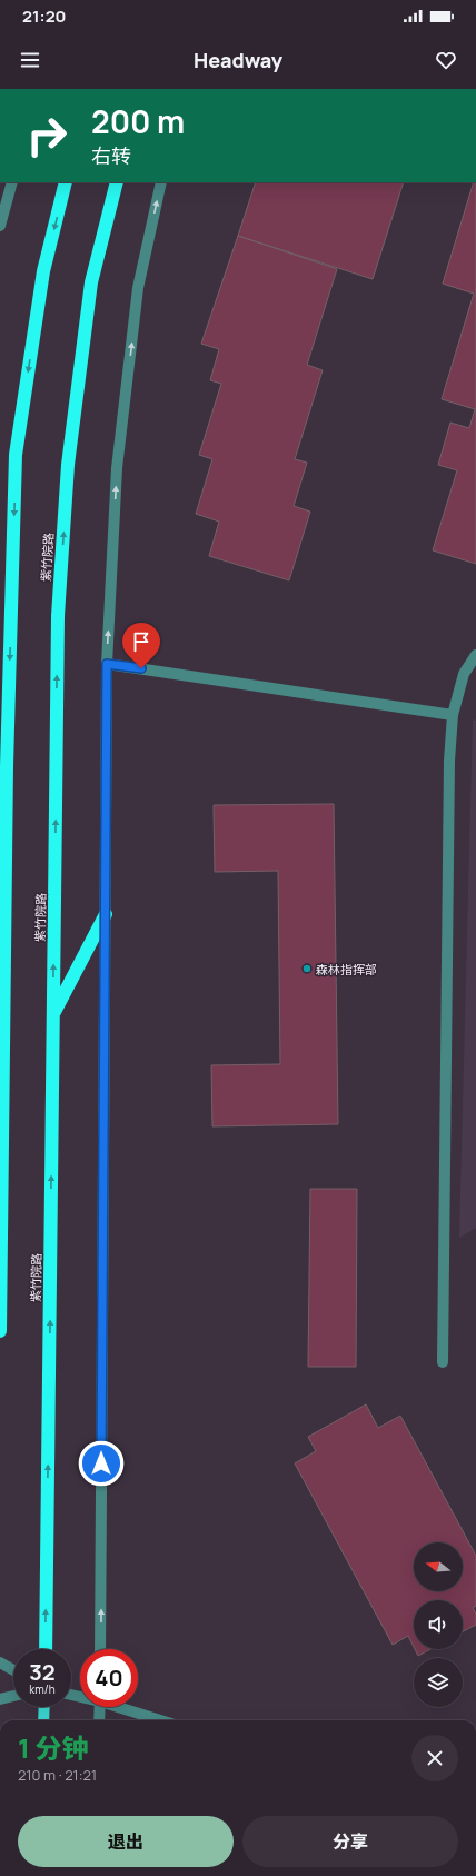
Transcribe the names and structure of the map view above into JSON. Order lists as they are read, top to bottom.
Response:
{
  "streets": {
    "highway": ["紫竹院路"]
  },
  "places": ["森林指挥部"],
  "north": "left",
  "page": {
    "status": "21:20",
    "header": "Headway",
    "turn": ["200 m", "右转"],
    "speed": "32 km/h",
    "limit": "40",
    "heading": ["1 分钟", "210 m · 21:21"],
    "buttons": ["退出", "分享"]
  }
}
